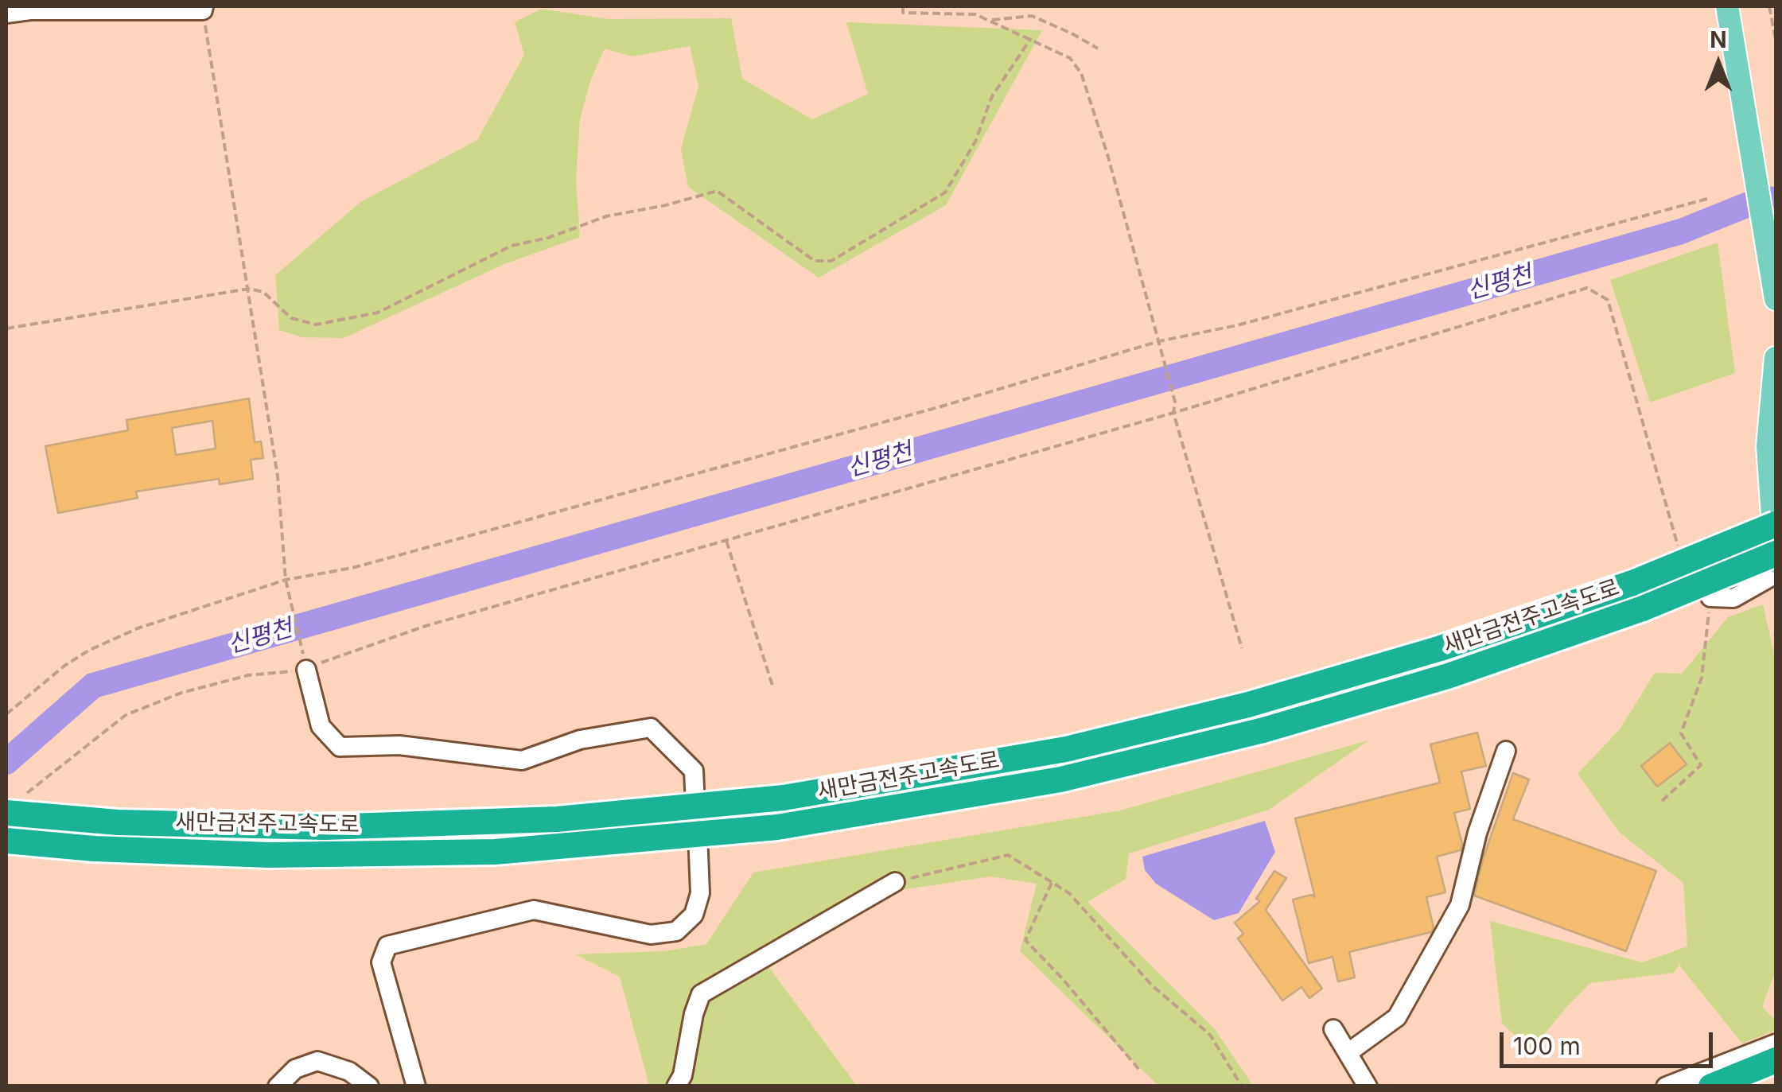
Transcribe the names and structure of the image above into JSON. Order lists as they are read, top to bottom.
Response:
{
  "streets": {
    "highway": ["새만금전주고속도로"]
  },
  "water": ["신평천"],
  "scale_bar": "100 m",
  "north": "top"
}
